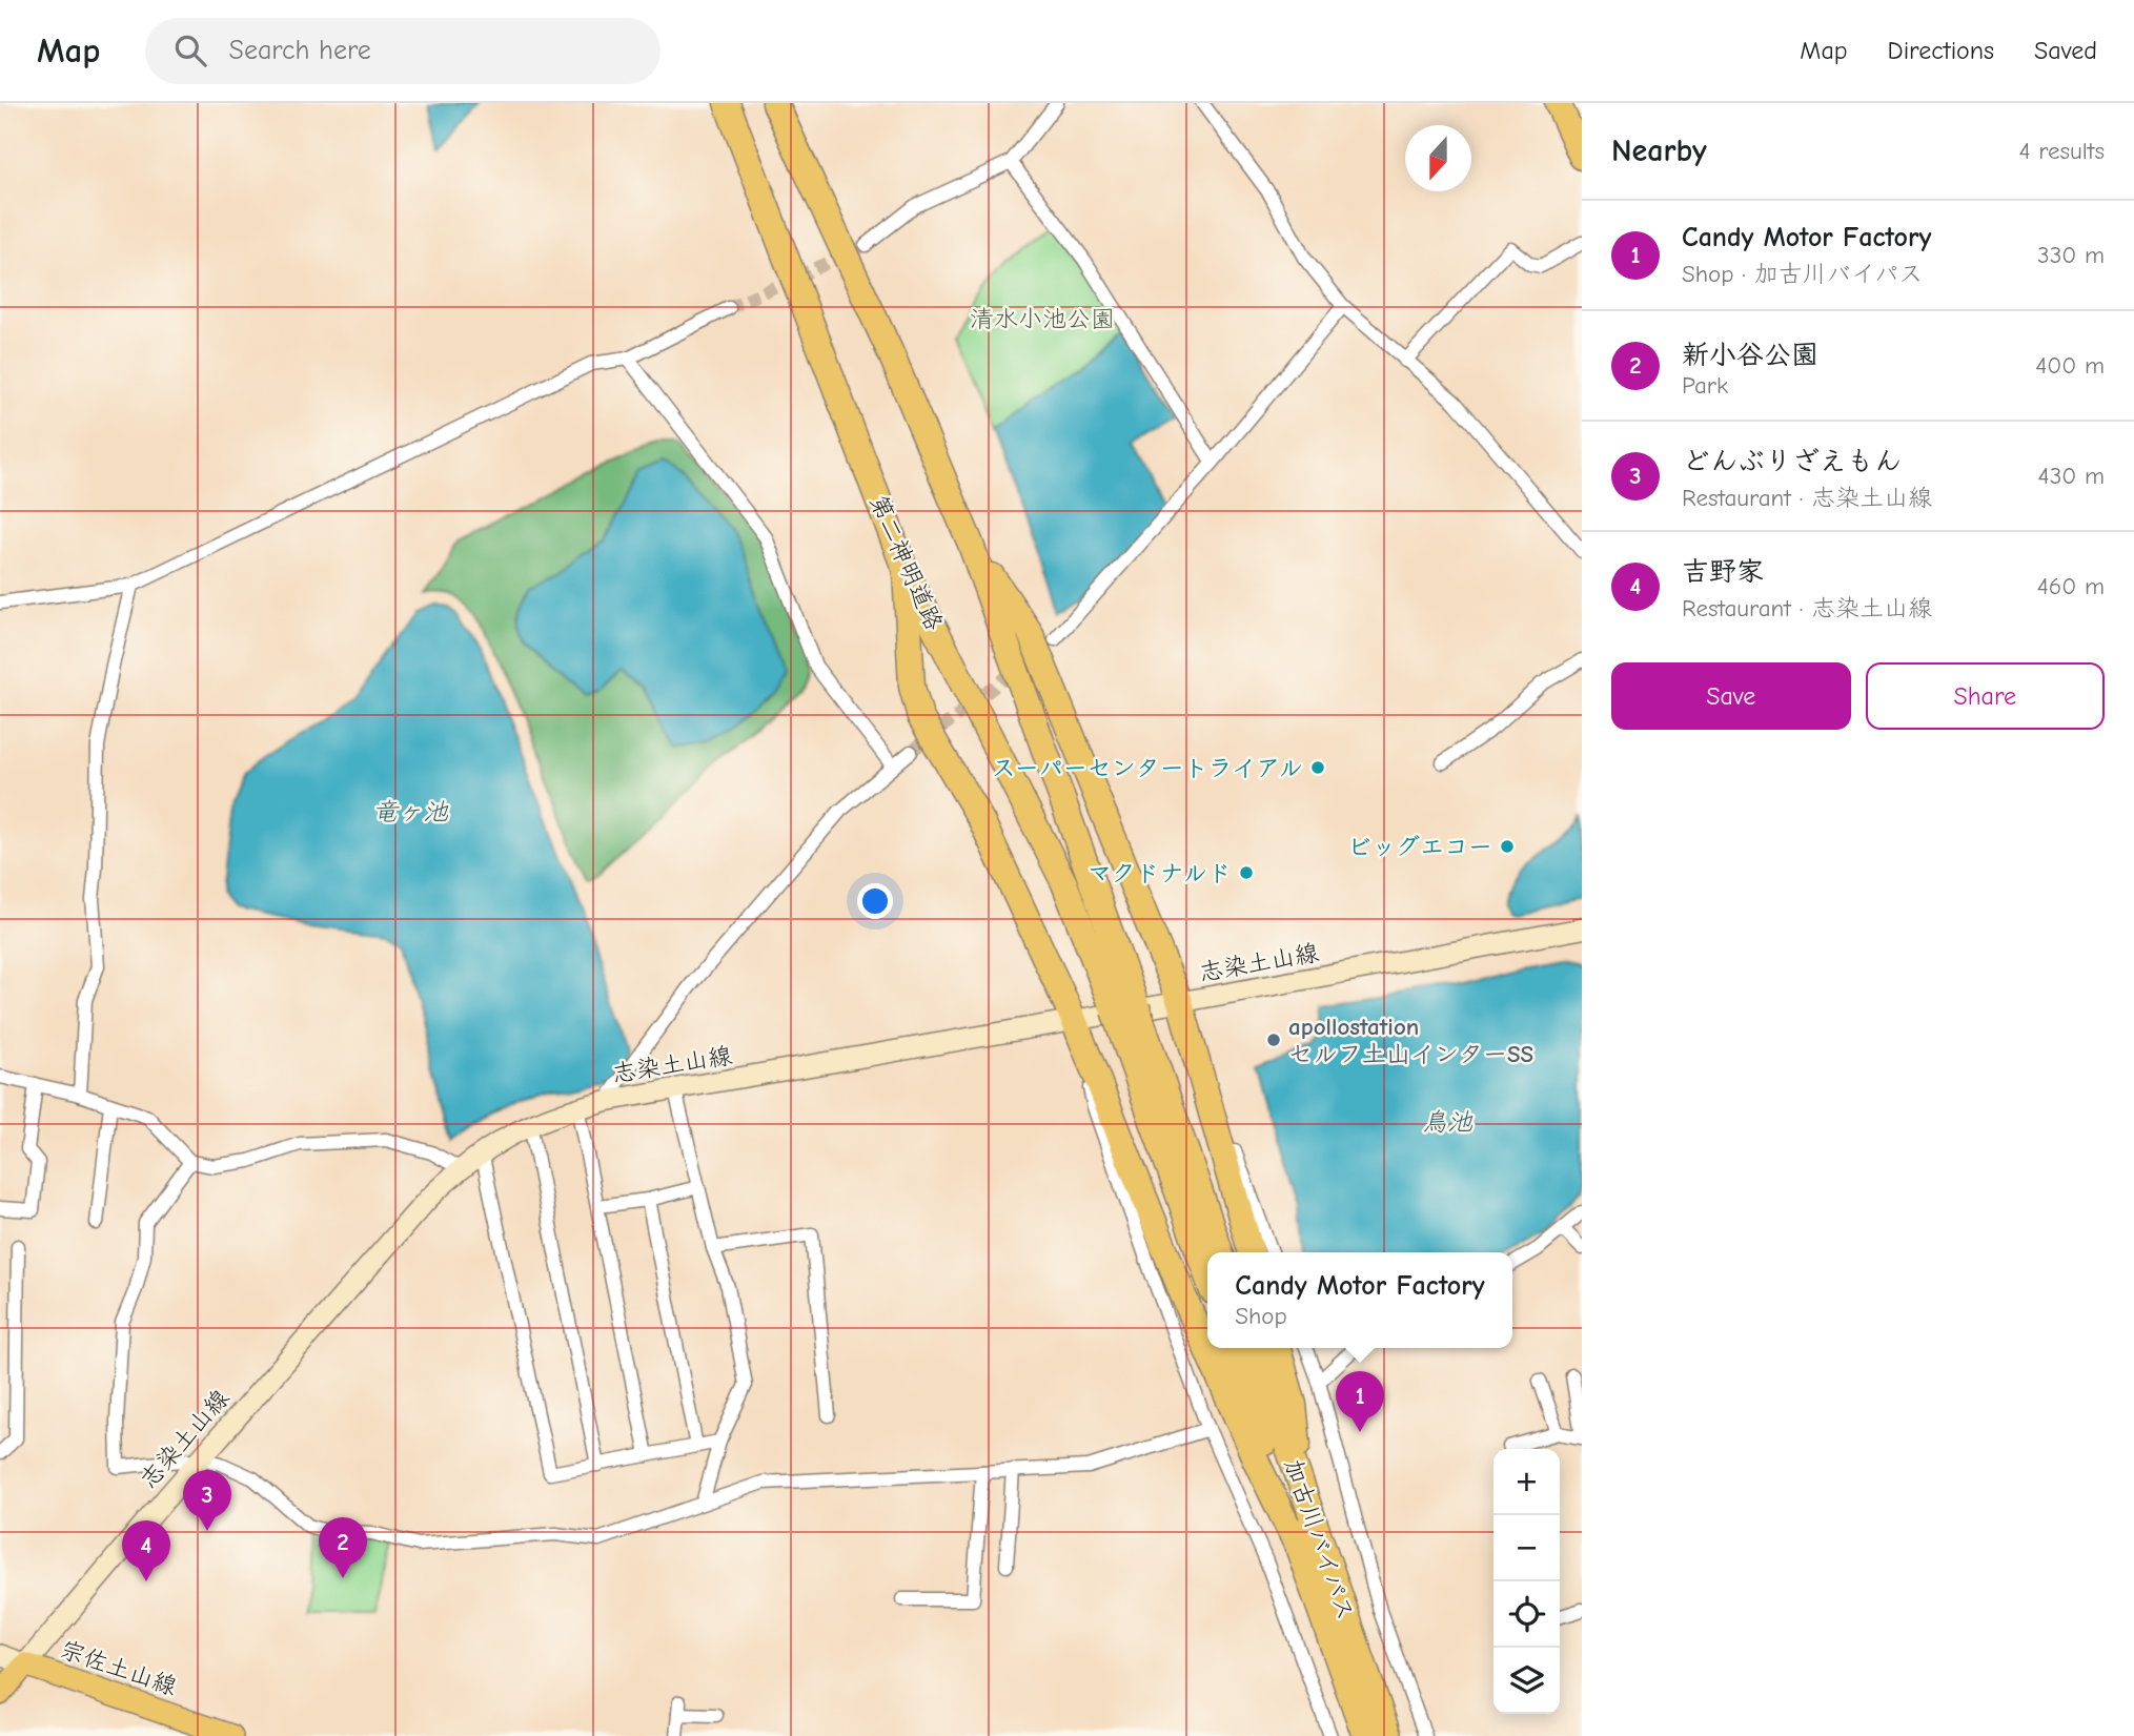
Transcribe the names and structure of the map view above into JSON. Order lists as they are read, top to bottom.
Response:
{
  "streets": {
    "highway": ["第二神明道路", "加古川バイパス"],
    "main road": ["志染土山線", "宗佐土山線"]
  },
  "crossings": [
    ["志染土山線", "宗佐土山線"]
  ],
  "water": ["竜ヶ池", "鳥池"],
  "parks": ["清水小池公園"],
  "places": [
    "スーパーセンタートライアル",
    "ビッグエコー",
    "マクドナルド",
    "apollostation セルフ土山インターSS"
  ],
  "north": "bottom",
  "page": {
    "header": "Map",
    "search": "Search here",
    "nav": ["Map", "Directions", "Saved"],
    "heading": ["Nearby", "4 results"],
    "list": [
      {
        "mark": "1",
        "name": "Candy Motor Factory",
        "note": "Shop · 加古川バイパス",
        "value": "330 m"
      },
      {
        "mark": "2",
        "name": "新小谷公園",
        "note": "Park",
        "value": "400 m"
      },
      {
        "mark": "3",
        "name": "どんぶりざえもん",
        "note": "Restaurant · 志染土山線",
        "value": "430 m"
      },
      {
        "mark": "4",
        "name": "吉野家",
        "note": "Restaurant · 志染土山線",
        "value": "460 m"
      }
    ],
    "buttons": ["Save", "Share"],
    "popup": ["Candy Motor Factory", "Shop"],
    "pins": [
      "1",
      "3",
      "2",
      "4"
    ],
    "map_buttons": ["+", "−"]
  }
}
